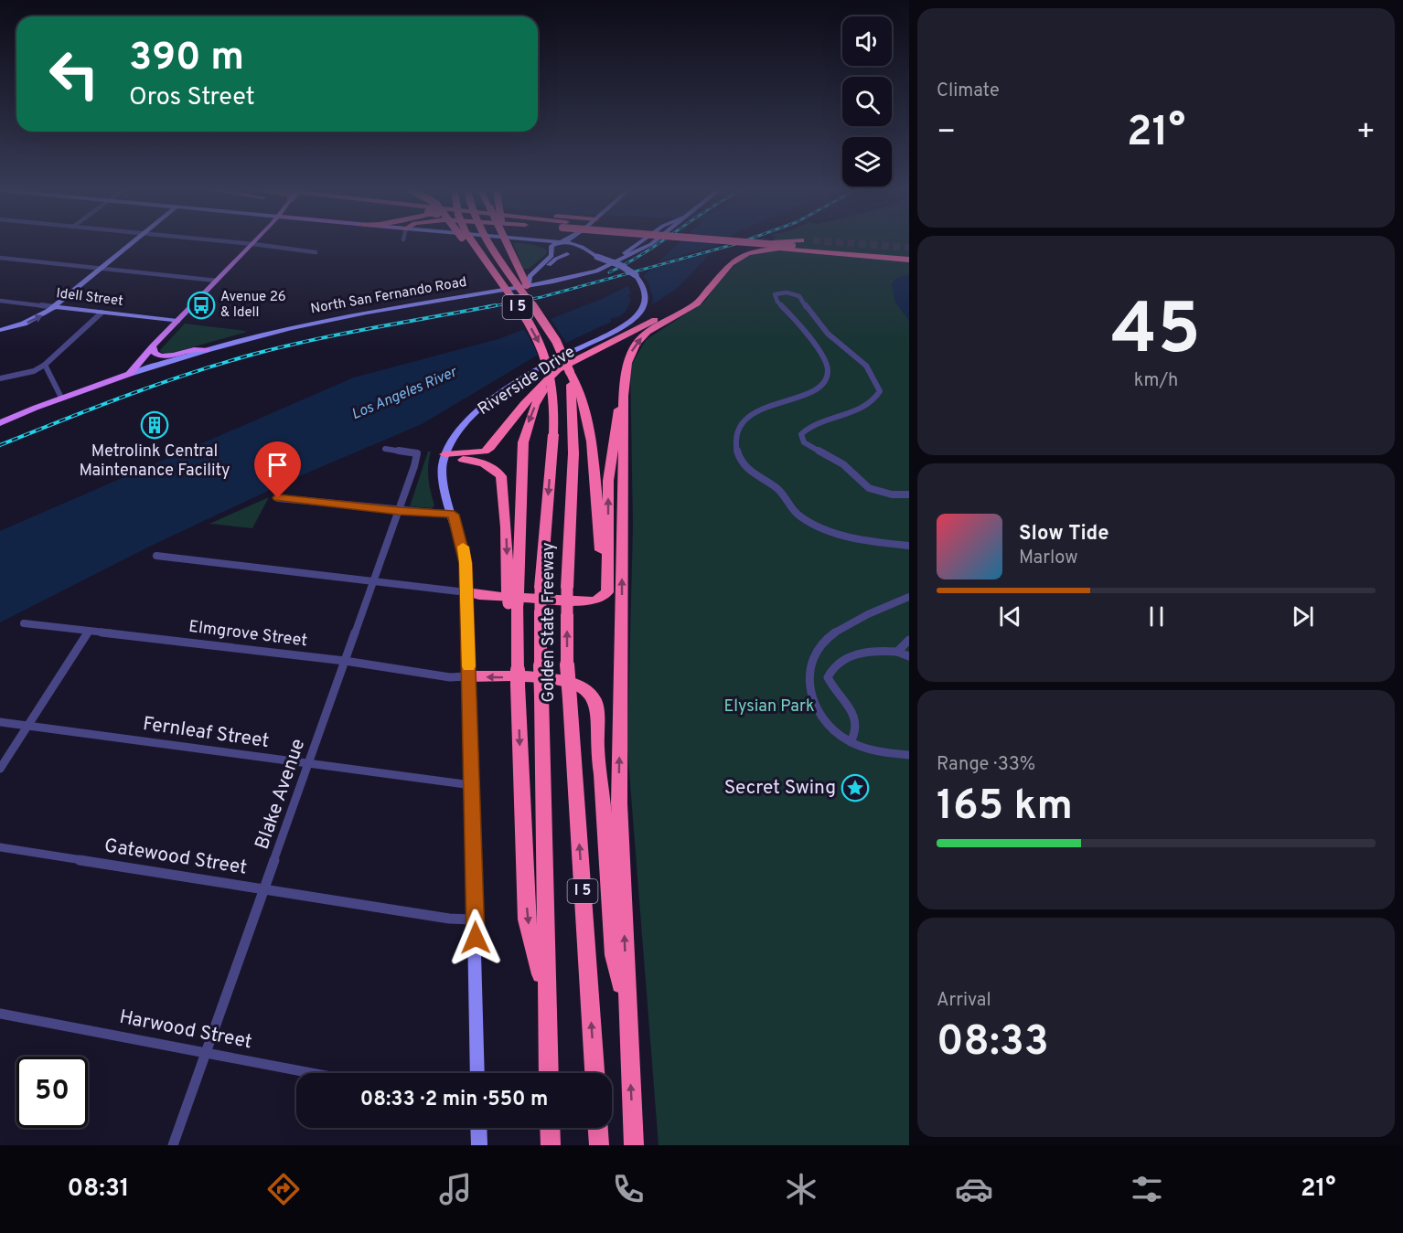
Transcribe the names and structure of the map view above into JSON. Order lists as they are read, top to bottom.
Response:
{
  "streets": {
    "highway": ["I 5", "Golden State Freeway"],
    "main road": ["North San Fernando Road", "Idell Street", "Riverside Drive"],
    "street": [
      "Elmgrove Street",
      "Fernleaf Street",
      "Blake Avenue",
      "Gatewood Street",
      "Harwood Street"
    ]
  },
  "crossings": [
    ["North San Fernando Road", "Riverside Drive"],
    ["Riverside Drive", "Elmgrove Street"],
    ["Riverside Drive", "Fernleaf Street"],
    ["Riverside Drive", "Gatewood Street"],
    ["Elmgrove Street", "Blake Avenue"],
    ["Fernleaf Street", "Blake Avenue"],
    ["Blake Avenue", "Gatewood Street"],
    ["Blake Avenue", "Harwood Street"]
  ],
  "water": ["Los Angeles River"],
  "parks": ["Elysian Park"],
  "places": {
    "bus stop": ["Avenue 26 & Idell"],
    "building": ["Metrolink Central Maintenance Facility"],
    "place": ["Secret Swing"]
  },
  "page": {
    "tile": [
      "Climate",
      ["45", "km/h"],
      ["Range · 33%", "165 km"],
      ["Arrival", "08:33"]
    ],
    "turn": ["390 m", "Oros Street"],
    "heat": ["−", "21°", "+"],
    "song": ["Slow Tide", "Marlow"],
    "limit": "50",
    "trip": "08:33 · 2 min · 550 m",
    "tabs": ["08:31", "21°"]
  }
}
